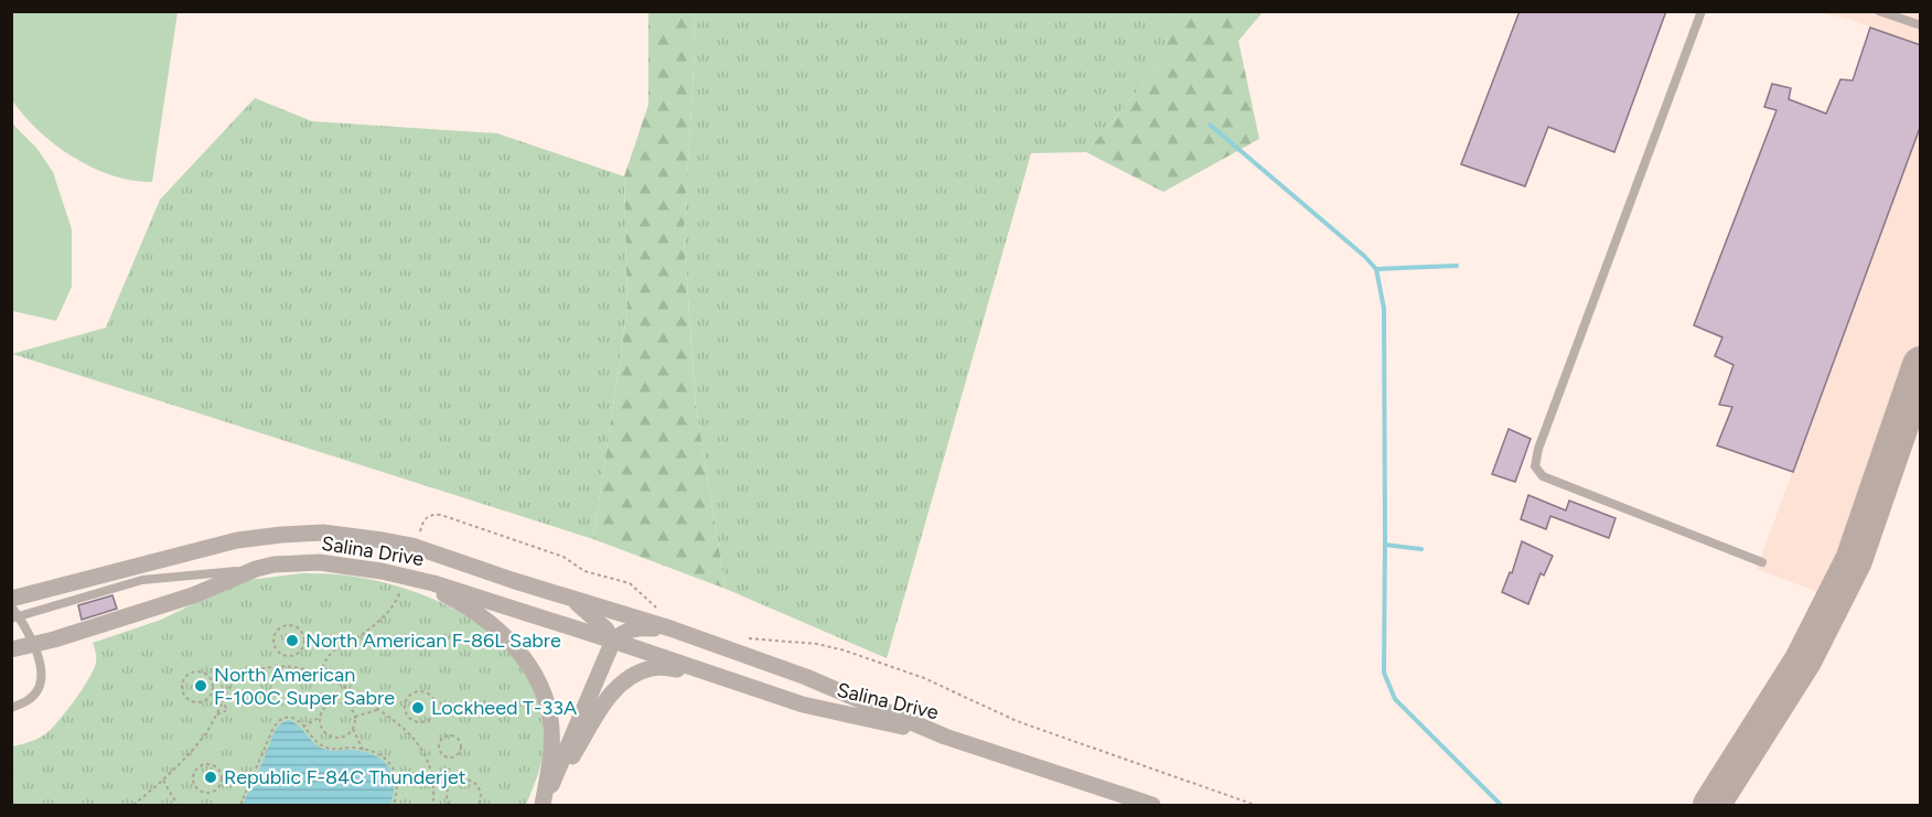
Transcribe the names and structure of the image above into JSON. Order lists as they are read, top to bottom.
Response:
{
  "streets": {
    "street": ["Salina Drive"]
  },
  "places": [
    "North American F-86L Sabre",
    "North American F-100C Super Sabre",
    "Lockheed T-33A",
    "Republic F-84C Thunderjet"
  ]
}
